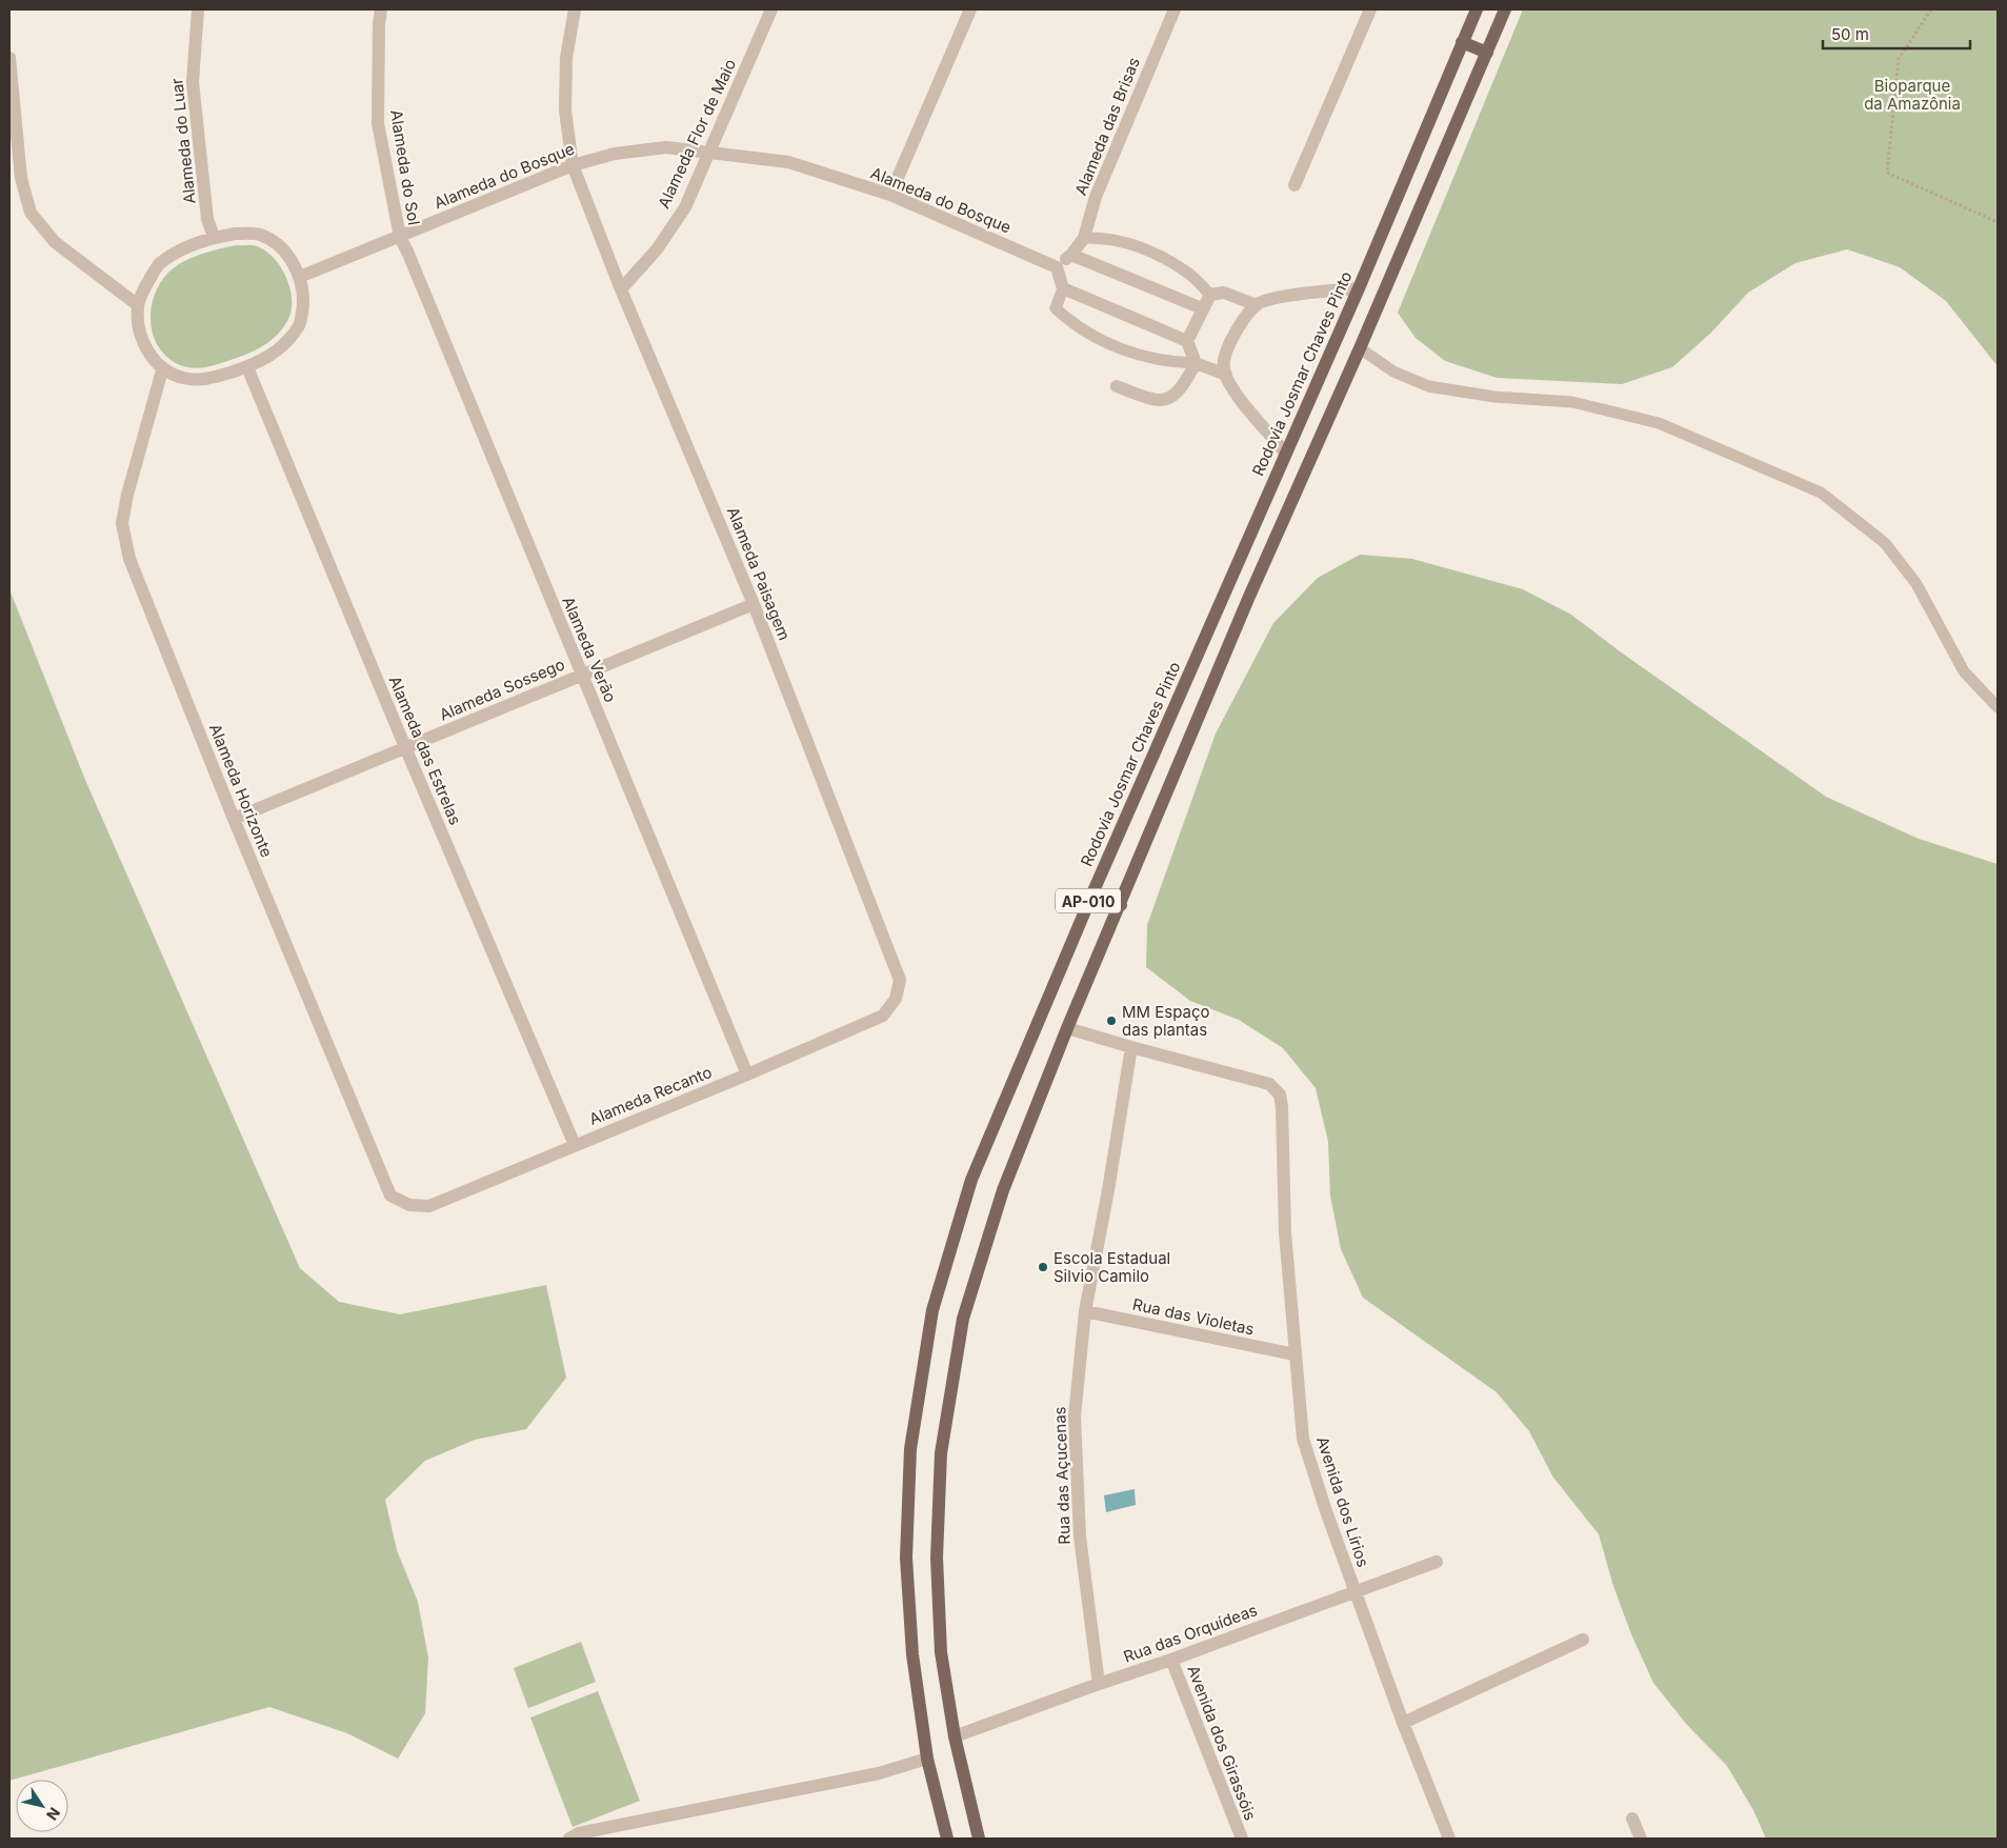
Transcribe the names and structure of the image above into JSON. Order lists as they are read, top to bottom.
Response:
{
  "streets": {
    "main road": ["Rodovia Josmar Chaves Pinto", "AP-010"],
    "street": [
      "Alameda das Brisas",
      "Alameda Flor de Maio",
      "Alameda do Luar",
      "Alameda do Sol",
      "Alameda do Bosque",
      "Alameda Paisagem",
      "Alameda Verão",
      "Alameda Sossego",
      "Alameda das Estrelas",
      "Alameda Horizonte",
      "Alameda Recanto",
      "Rua das Violetas",
      "Rua das Açucenas",
      "Avenida dos Lírios",
      "Rua das Orquídeas",
      "Avenida dos Girassóis"
    ]
  },
  "crossings": [
    ["Alameda das Brisas", "Alameda do Bosque"],
    ["Alameda Flor de Maio", "Alameda do Bosque"],
    ["Alameda Flor de Maio", "Alameda Paisagem"],
    ["Alameda do Luar", "Alameda do Bosque"],
    ["Alameda do Luar", "Alameda das Estrelas"],
    ["Alameda do Luar", "Alameda Horizonte"],
    ["Alameda do Sol", "Alameda do Bosque"],
    ["Alameda do Sol", "Alameda Verão"],
    ["Alameda do Bosque", "Alameda Paisagem"],
    ["Alameda do Bosque", "Alameda Verão"],
    ["Alameda do Bosque", "Alameda das Estrelas"],
    ["Alameda do Bosque", "Alameda Horizonte"],
    ["Alameda Paisagem", "Alameda Sossego"],
    ["Alameda Paisagem", "Alameda Recanto"],
    ["Alameda Verão", "Alameda Sossego"],
    ["Alameda Verão", "Alameda Recanto"],
    ["Alameda Sossego", "Alameda das Estrelas"],
    ["Alameda Sossego", "Alameda Horizonte"],
    ["Alameda das Estrelas", "Alameda Horizonte"],
    ["Alameda das Estrelas", "Alameda Recanto"],
    ["Alameda Horizonte", "Alameda Recanto"],
    ["AP-010", "Rua das Orquídeas"],
    ["Rua das Violetas", "Rua das Açucenas"],
    ["Rua das Violetas", "Avenida dos Lírios"],
    ["Rua das Açucenas", "Avenida dos Lírios"],
    ["Rua das Açucenas", "Rua das Orquídeas"],
    ["Avenida dos Lírios", "Rua das Orquídeas"],
    ["Rua das Orquídeas", "Avenida dos Girassóis"]
  ],
  "parks": ["Bioparque da Amazônia"],
  "places": ["MM Espaço das plantas", "Escola Estadual Silvio Camilo"],
  "scale_bar": "50 m",
  "north": "bottom right"
}
